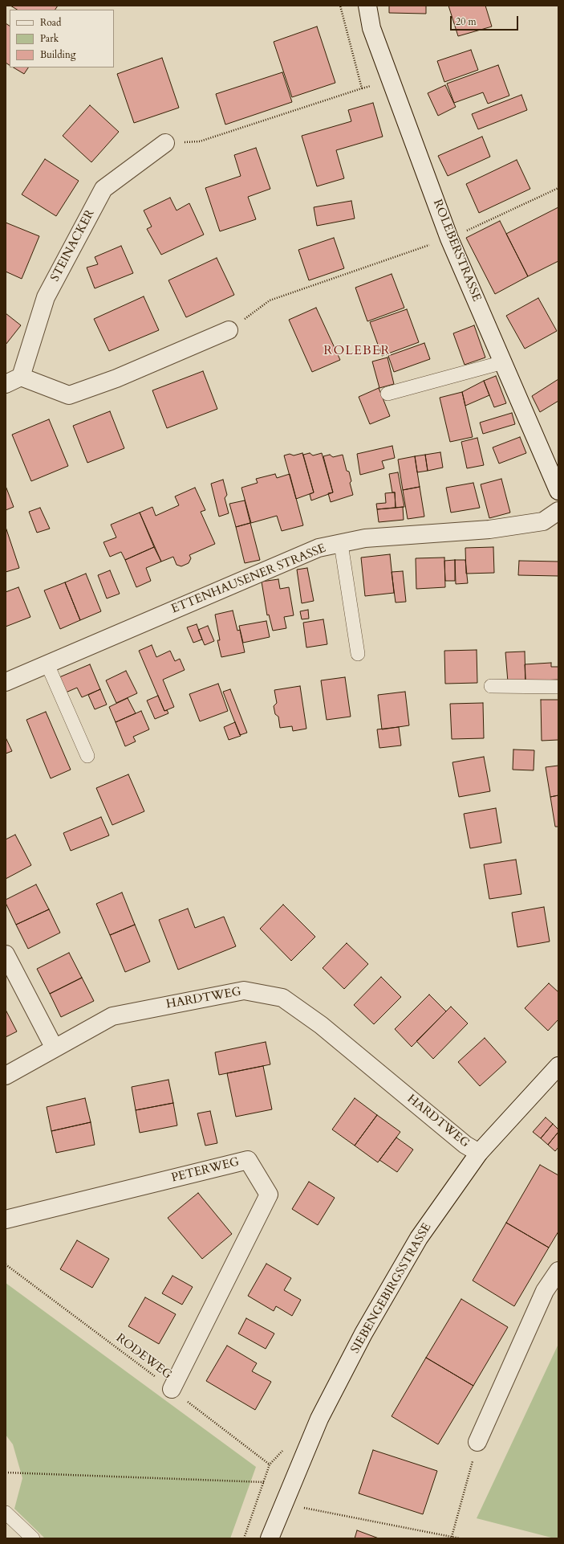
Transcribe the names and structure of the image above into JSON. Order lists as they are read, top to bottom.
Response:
{
  "streets": {
    "street": [
      "STEINACKER",
      "ROLEBERSTRASSE",
      "ETTENHAUSENER STRASSE",
      "HARDTWEG",
      "PETERWEG",
      "SIEBENGEBIRGSSTRASSE"
    ],
    "path": ["RODEWEG"]
  },
  "crossings": [
    ["HARDTWEG", "SIEBENGEBIRGSSTRASSE"],
    ["PETERWEG", "RODEWEG"]
  ],
  "districts": ["ROLEBER"],
  "legend": ["Road", "Park", "Building"],
  "scale_bar": "20 m"
}
